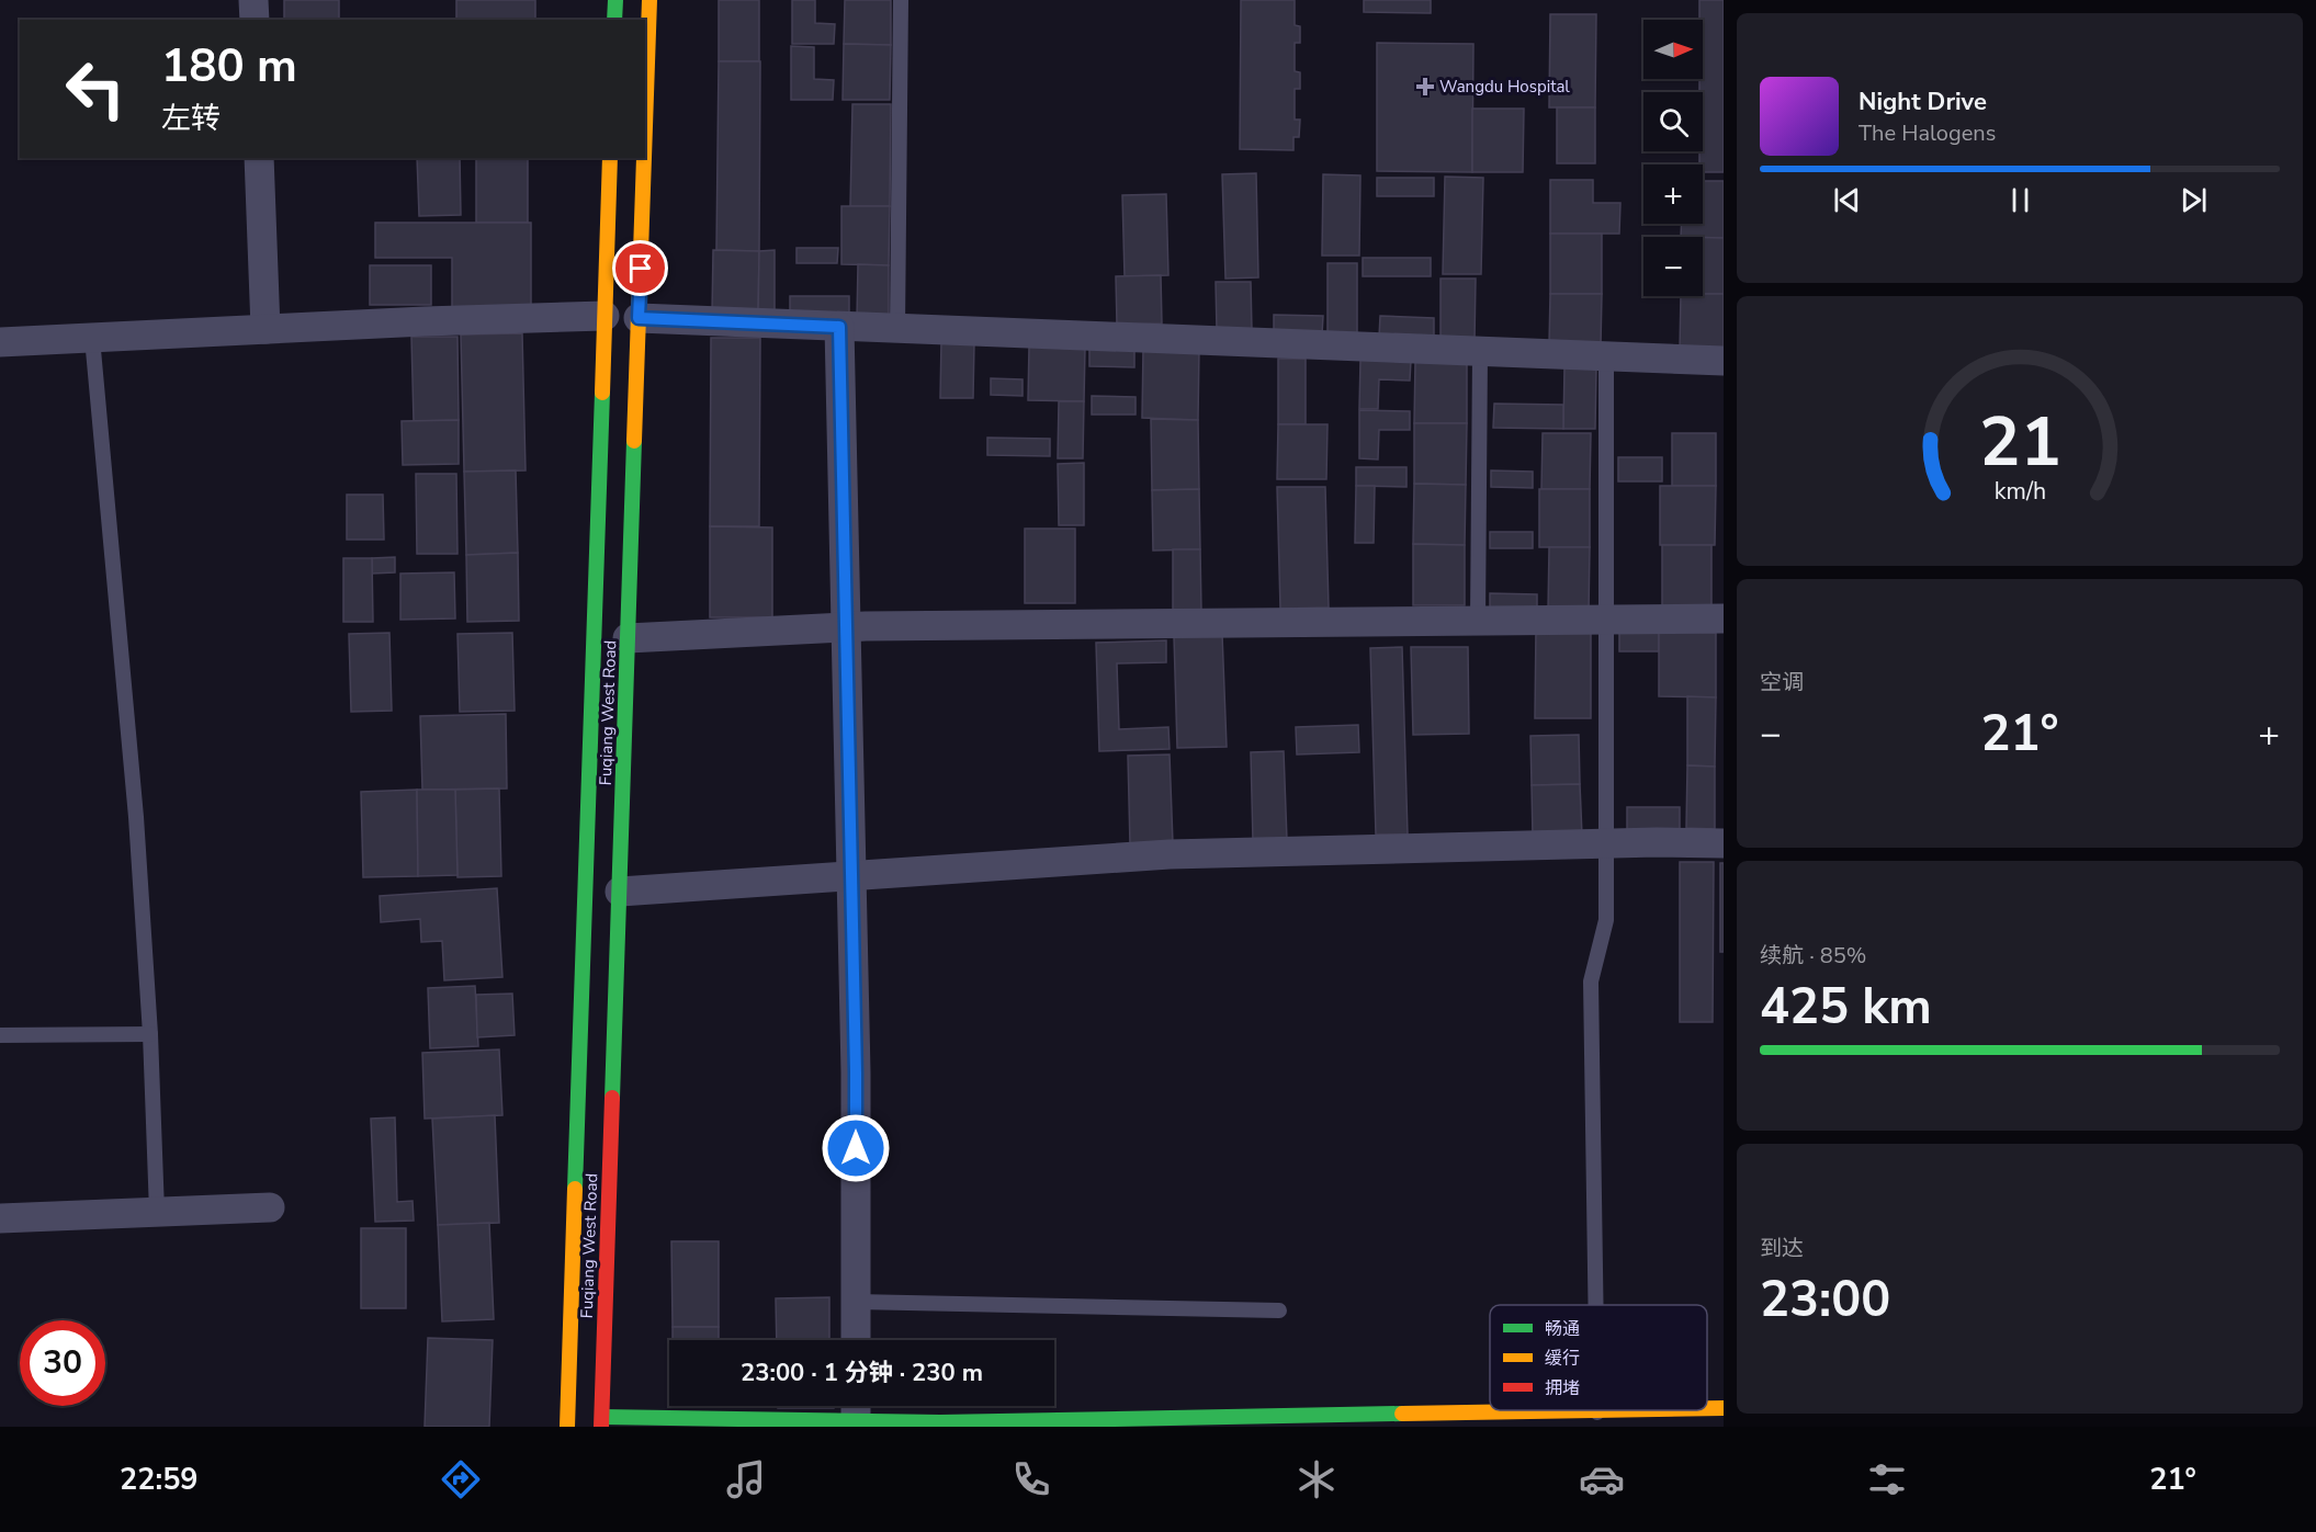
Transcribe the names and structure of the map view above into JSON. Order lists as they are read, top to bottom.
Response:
{
  "streets": {
    "main road": ["Fuqiang West Road"]
  },
  "places": {
    "health": ["Wangdu Hospital"]
  },
  "legend": ["畅通", "缓行", "拥堵"],
  "north": "right",
  "page": {
    "map_buttons": ["+", "−"],
    "turn": ["180 m", "左转"],
    "song": ["Night Drive", "The Halogens"],
    "tile": [
      "空调",
      ["续航 · 85%", "425 km"],
      ["到达", "23:00"]
    ],
    "heat": ["−", "21°", "+"],
    "limit": "30",
    "trip": "23:00 · 1 分钟 · 230 m",
    "tabs": ["22:59", "21°"],
    "gauge": ["21", "km/h"]
  }
}
